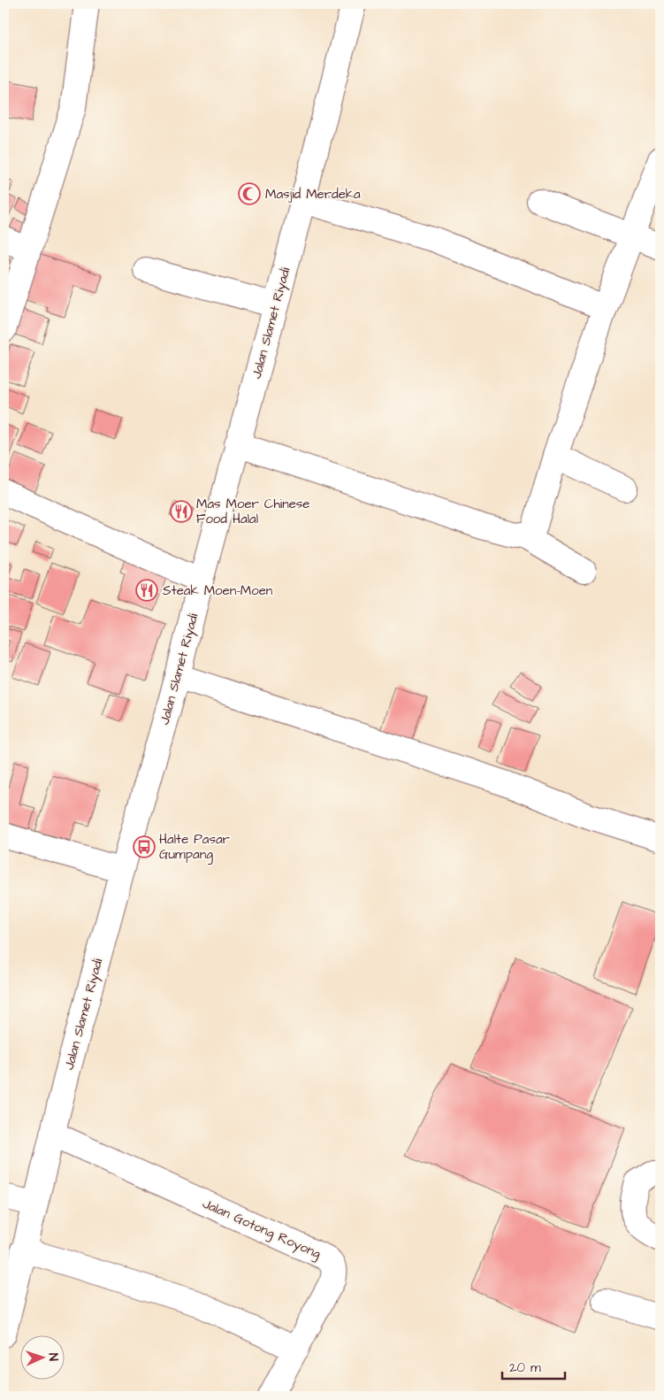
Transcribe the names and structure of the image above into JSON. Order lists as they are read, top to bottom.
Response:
{
  "streets": {
    "street": ["Jalan Slamet Riyadi", "Jalan Gotong Royong"]
  },
  "crossings": [
    ["Jalan Slamet Riyadi", "Jalan Gotong Royong"]
  ],
  "places": {
    "mosque": ["Masjid Merdeka"],
    "restaurant": ["Mas Moer Chinese Food Halal", "Steak Moen-Moen"],
    "bus stop": ["Halte Pasar Gumpang"]
  },
  "scale_bar": "20 m",
  "north": "right"
}
